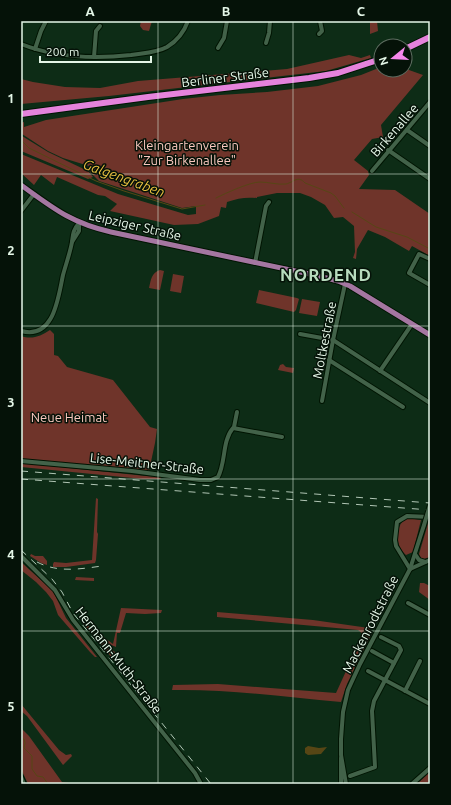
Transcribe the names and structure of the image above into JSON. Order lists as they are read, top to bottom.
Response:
{
  "streets": {
    "highway": ["Berliner Straße"],
    "main road": ["Leipziger Straße"],
    "street": [
      "Birkenallee",
      "Moltkestraße",
      "Lise-Meitner-Straße",
      "Mackenrodtstraße",
      "Hermann-Muth-Straße"
    ]
  },
  "crossings": [
    ["Leipziger Straße", "Moltkestraße"]
  ],
  "districts": ["NORDEND"],
  "water": ["Galgengraben"],
  "parks": ["Kleingartenverein \"Zur Birkenallee\"", "Neue Heimat"],
  "scale_bar": "200 m",
  "north": "left",
  "grid": {
    "columns": ["A", "B", "C"],
    "rows": [
      "1",
      "2",
      "3",
      "4",
      "5"
    ]
  }
}
